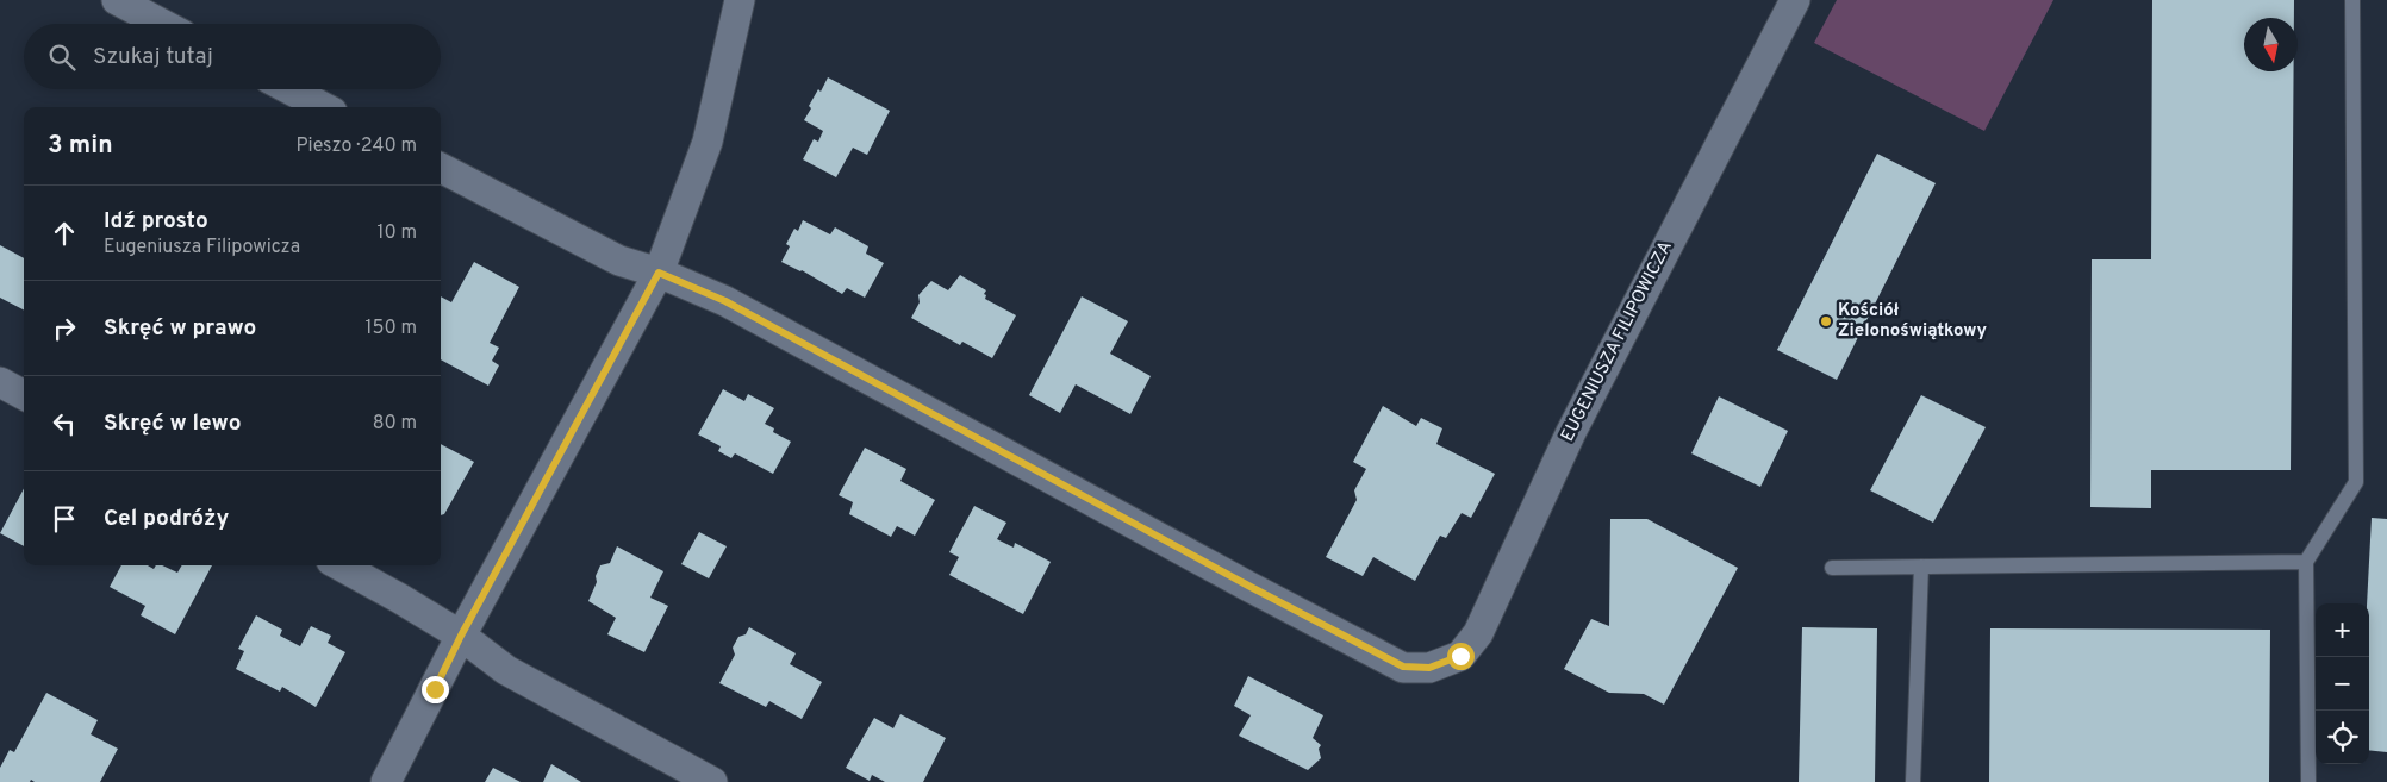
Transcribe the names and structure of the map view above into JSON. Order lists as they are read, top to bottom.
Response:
{
  "streets": {
    "street": ["EUGENIUSZA FILIPOWICZA"]
  },
  "places": ["Kościół Zielonoświątkowy"],
  "north": "bottom",
  "page": {
    "search": "Szukaj tutaj",
    "heading": ["3 min", "Pieszo · 240 m"],
    "list": [
      ["Idź prosto", "Eugeniusza Filipowicza", "10 m"],
      ["Skręć w prawo", "150 m"],
      ["Skręć w lewo", "80 m"],
      "Cel podróży"
    ],
    "map_buttons": ["+", "−"]
  }
}
